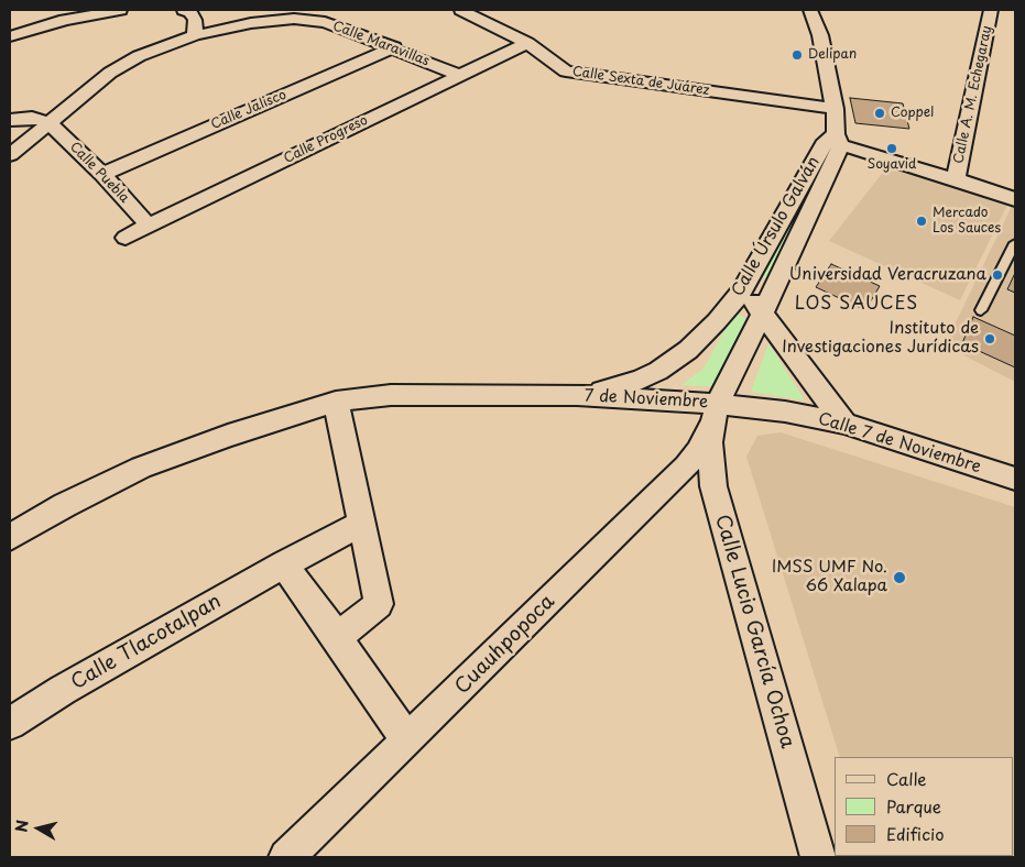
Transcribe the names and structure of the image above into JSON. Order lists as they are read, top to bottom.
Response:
{
  "streets": {
    "street": [
      "Calle Maravillas",
      "Calle Sexta de Juárez",
      "Calle A. M. Echegaray",
      "Calle Jalisco",
      "Calle Progreso",
      "Calle Puebla",
      "Calle Úrsulo Galván",
      "7 de Noviembre",
      "Calle 7 de Noviembre",
      "Calle Lucio García Ochoa",
      "Calle Tlacotalpan",
      "Cuauhpopoca"
    ]
  },
  "crossings": [
    ["Calle Maravillas", "Calle Jalisco"],
    ["Calle Maravillas", "Calle Progreso"],
    ["Calle Maravillas", "Calle Puebla"],
    ["Calle Sexta de Juárez", "Calle Progreso"],
    ["Calle Sexta de Juárez", "Calle Úrsulo Galván"],
    ["Calle Jalisco", "Calle Puebla"],
    ["Calle Progreso", "Calle Puebla"],
    ["Calle Úrsulo Galván", "7 de Noviembre"],
    ["Calle Úrsulo Galván", "Calle 7 de Noviembre"],
    ["Calle Úrsulo Galván", "Calle Lucio García Ochoa"],
    ["Calle Úrsulo Galván", "Cuauhpopoca"],
    ["7 de Noviembre", "Calle 7 de Noviembre"],
    ["7 de Noviembre", "Calle Lucio García Ochoa"],
    ["7 de Noviembre", "Cuauhpopoca"],
    ["Calle 7 de Noviembre", "Calle Lucio García Ochoa"],
    ["Calle 7 de Noviembre", "Cuauhpopoca"],
    ["Calle Lucio García Ochoa", "Cuauhpopoca"]
  ],
  "districts": ["LOS SAUCES"],
  "places": [
    "Delipan",
    "Coppel",
    "Soyavid",
    "Mercado Los Sauces",
    "Universidad Veracruzana",
    "Instituto de Investigaciones Jurídicas",
    "IMSS UMF No. 66 Xalapa"
  ],
  "legend": ["Calle", "Parque", "Edificio"],
  "north": "left"
}
